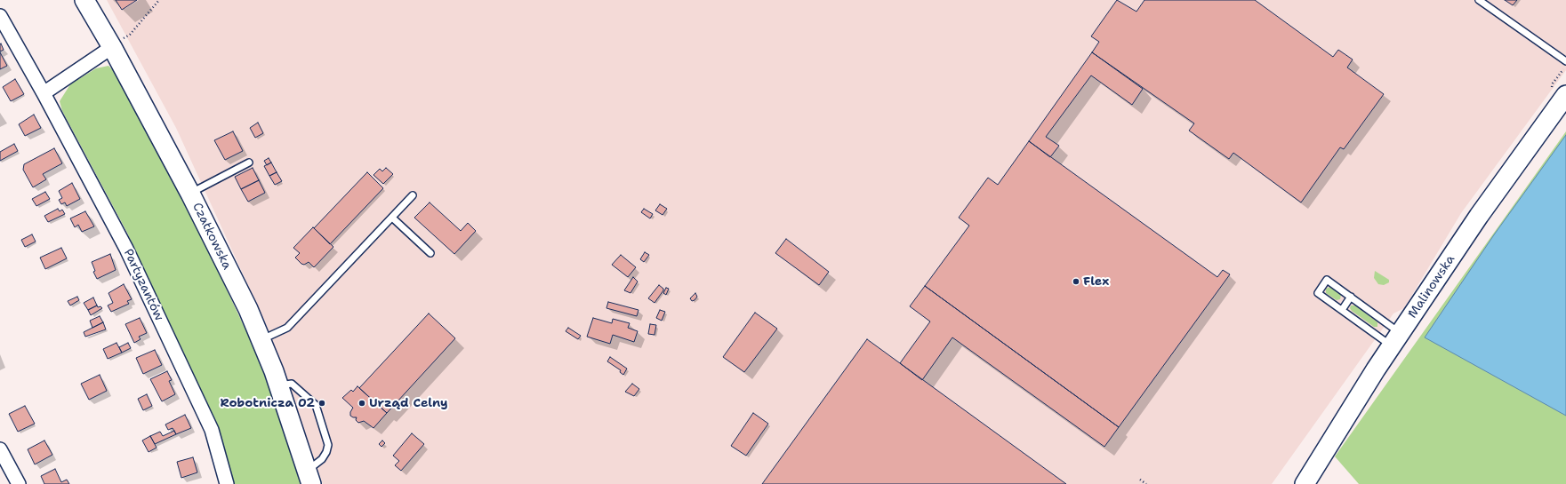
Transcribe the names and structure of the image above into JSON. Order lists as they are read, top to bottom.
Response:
{
  "streets": {
    "street": ["Czatkowska", "Partyzantów", "Malinowska"]
  },
  "places": ["Flex", "Robotnicza 02", "Urząd Celny"]
}
